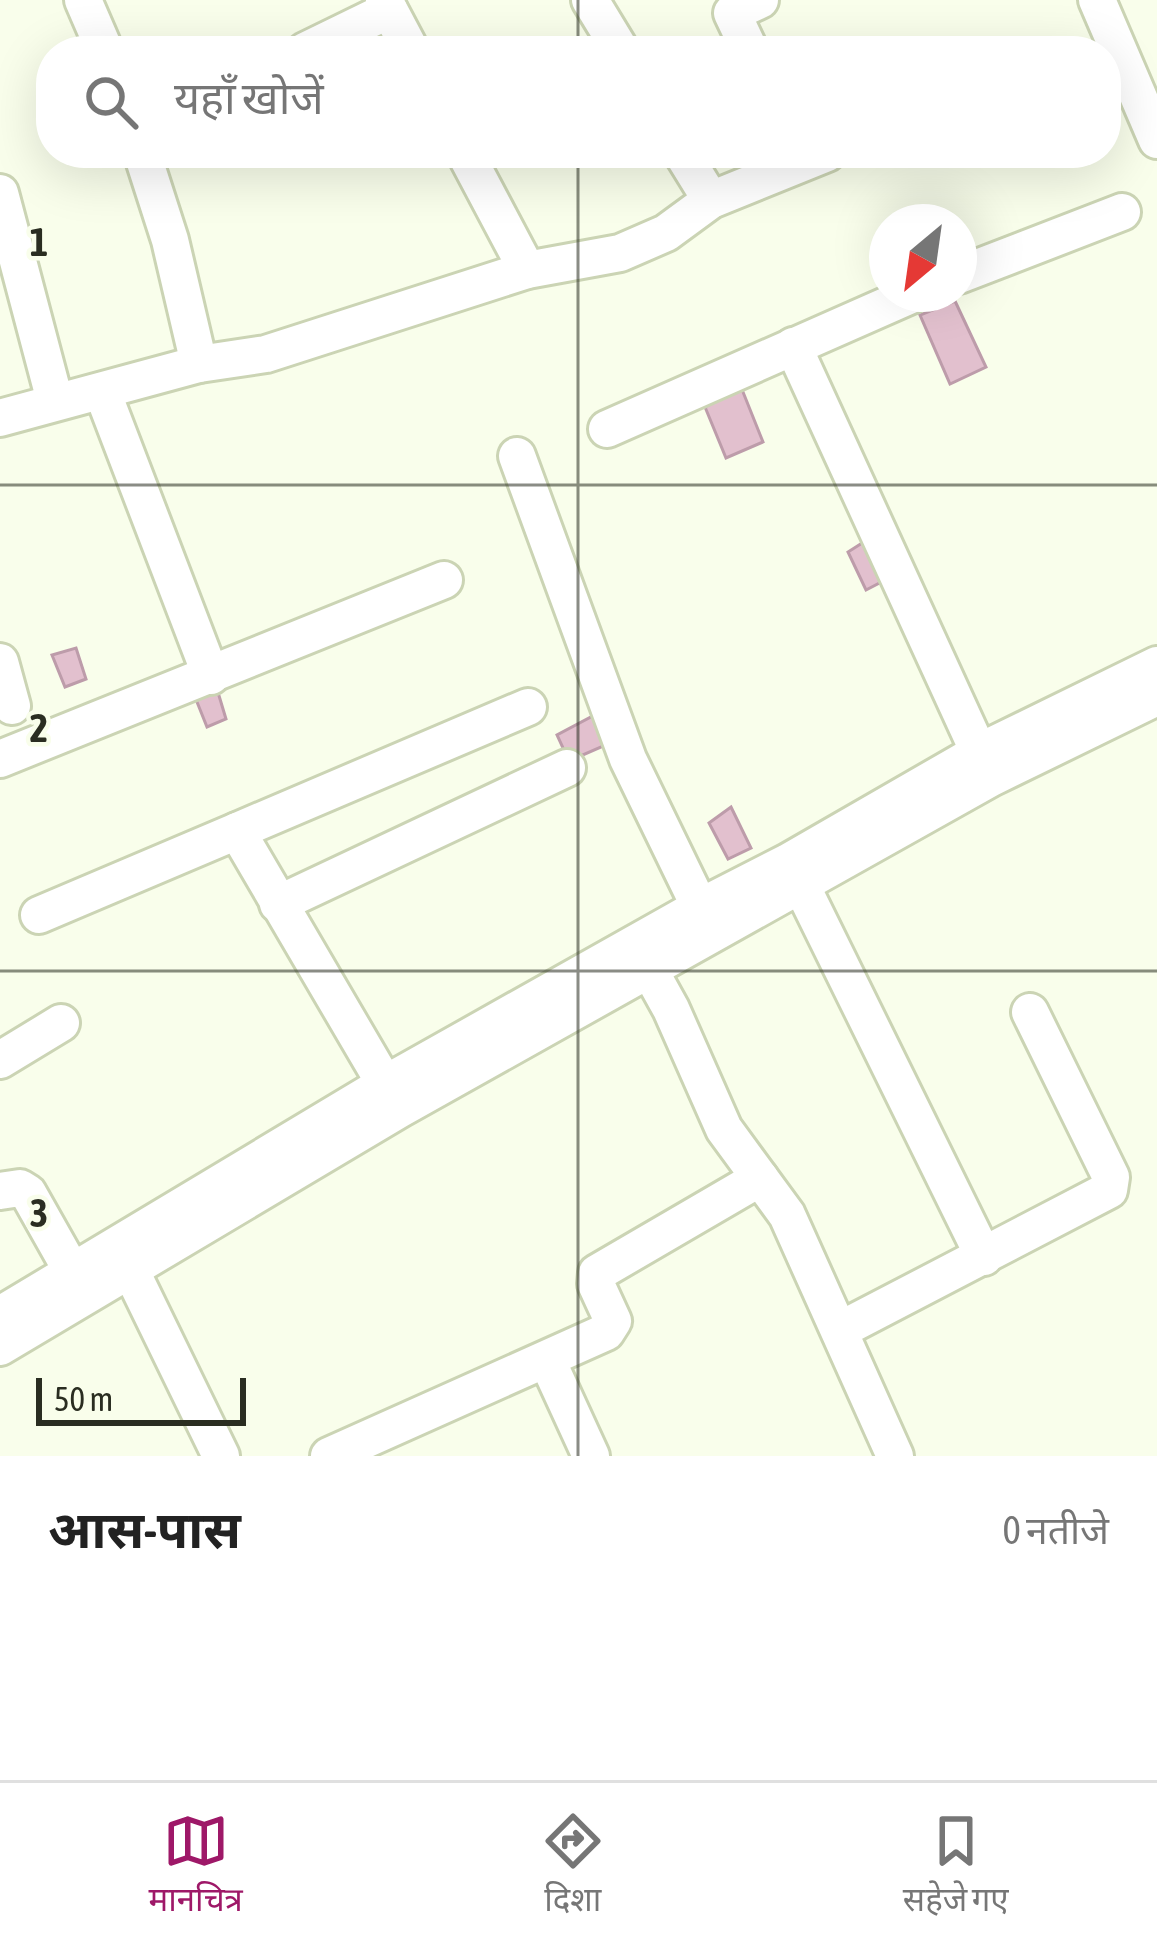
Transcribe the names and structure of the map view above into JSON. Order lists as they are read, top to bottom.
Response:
{
  "scale_bar": "50 m",
  "north": "bottom left",
  "page": {
    "search": "यहाँ खोजें",
    "scale": "50 m",
    "heading": ["आस-पास", "0 नतीजे"],
    "nav": ["मानचित्र", "दिशा", "सहेजे गए"]
  },
  "grid": {
    "rows": ["1", "2", "3"]
  }
}
